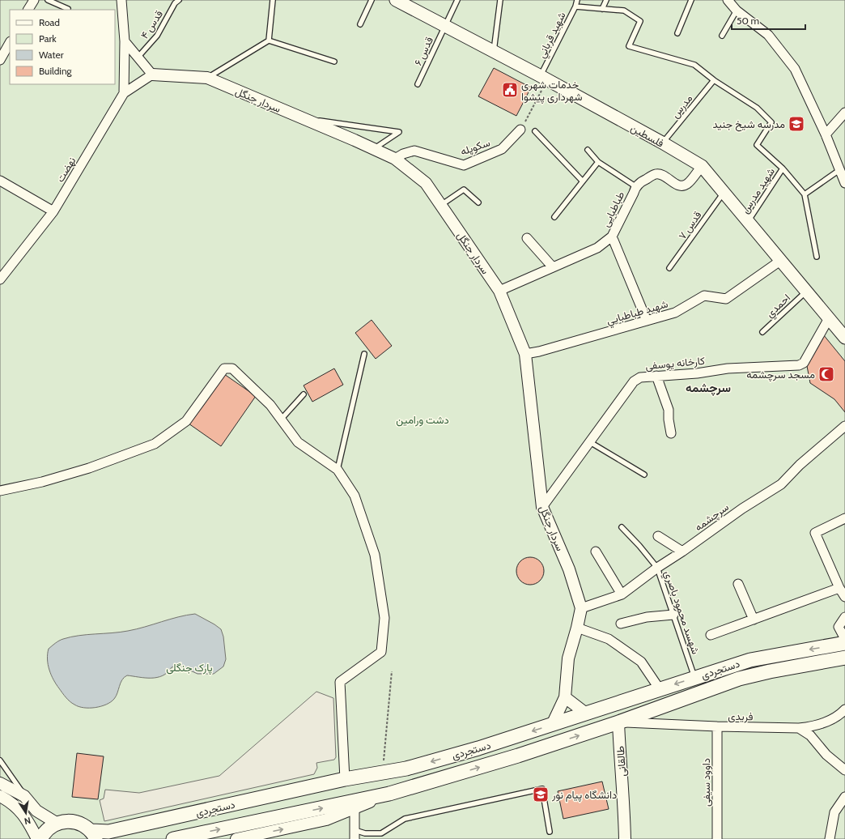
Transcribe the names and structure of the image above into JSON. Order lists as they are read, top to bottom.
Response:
{
  "streets": {
    "main road": ["فلسطین", "دستجردی"],
    "street": [
      "سردار جنگل",
      "سکوپله",
      "نهضت",
      "طباطبایی",
      "شهيد طباطبايي",
      "کارخانه یوسفی",
      "سرچشمه",
      "فریدی",
      "طالقانی",
      "داوود سیفی"
    ],
    "lane": [
      "قدس ۴",
      "شهيد قرباني",
      "قدس ۶",
      "مدرس",
      "شهيد مدرس",
      "قدس ۷",
      "احمدي",
      "شهسد محمود باصري"
    ]
  },
  "crossings": [
    ["شهيد قرباني", "فلسطین"],
    ["قدس ۶", "فلسطین"],
    ["سردار جنگل", "سکوپله"],
    ["سردار جنگل", "نهضت"],
    ["سردار جنگل", "طباطبایی"],
    ["سردار جنگل", "شهيد طباطبايي"],
    ["سردار جنگل", "کارخانه یوسفی"],
    ["سردار جنگل", "سرچشمه"],
    ["مدرس", "فلسطین"],
    ["فلسطین", "شهيد مدرس"],
    ["فلسطین", "طباطبایی"],
    ["فلسطین", "قدس ۷"],
    ["فلسطین", "احمدي"],
    ["فلسطین", "شهيد طباطبايي"],
    ["فلسطین", "کارخانه یوسفی"],
    ["سرچشمه", "شهسد محمود باصري"],
    ["شهسد محمود باصري", "دستجردی"],
    ["دستجردی", "فریدی"],
    ["دستجردی", "طالقانی"],
    ["فریدی", "طالقانی"],
    ["فریدی", "داوود سیفی"]
  ],
  "districts": ["سرچشمه"],
  "parks": ["دشت ورامین", "پارک جنگلی"],
  "places": {
    "public building": ["خدمات شهری شهرداری پیشوا"],
    "school or university": ["مدرسه شیخ جنید", "دانشگاه پیام نور"],
    "mosque": ["مسجد سرچشمه"]
  },
  "legend": [
    "Road",
    "Park",
    "Water",
    "Building"
  ],
  "scale_bar": "50 m",
  "north": "bottom"
}
